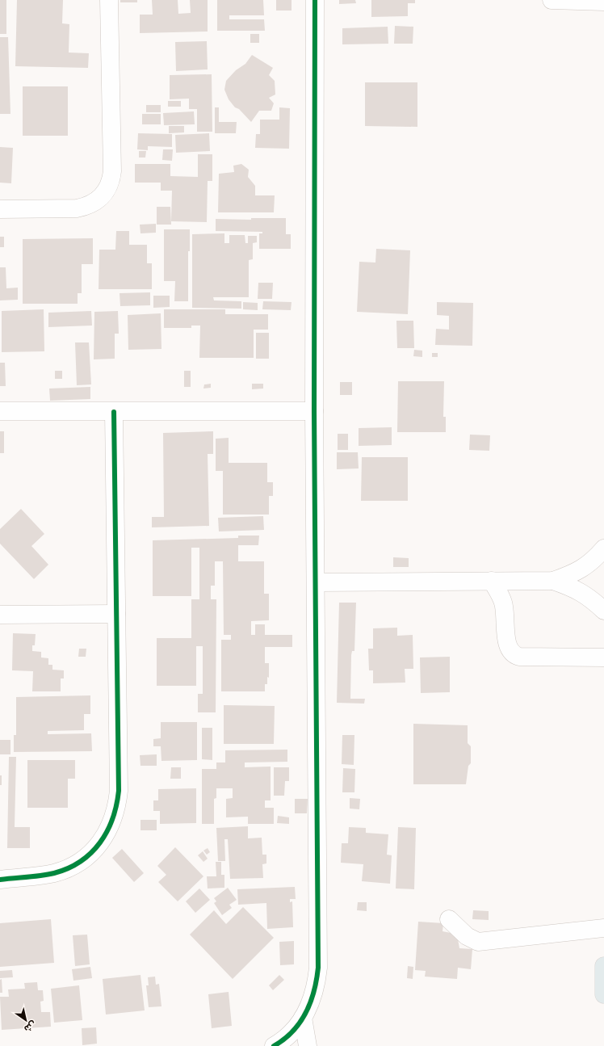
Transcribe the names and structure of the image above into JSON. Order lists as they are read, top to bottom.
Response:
{
  "north": "bottom right"
}
